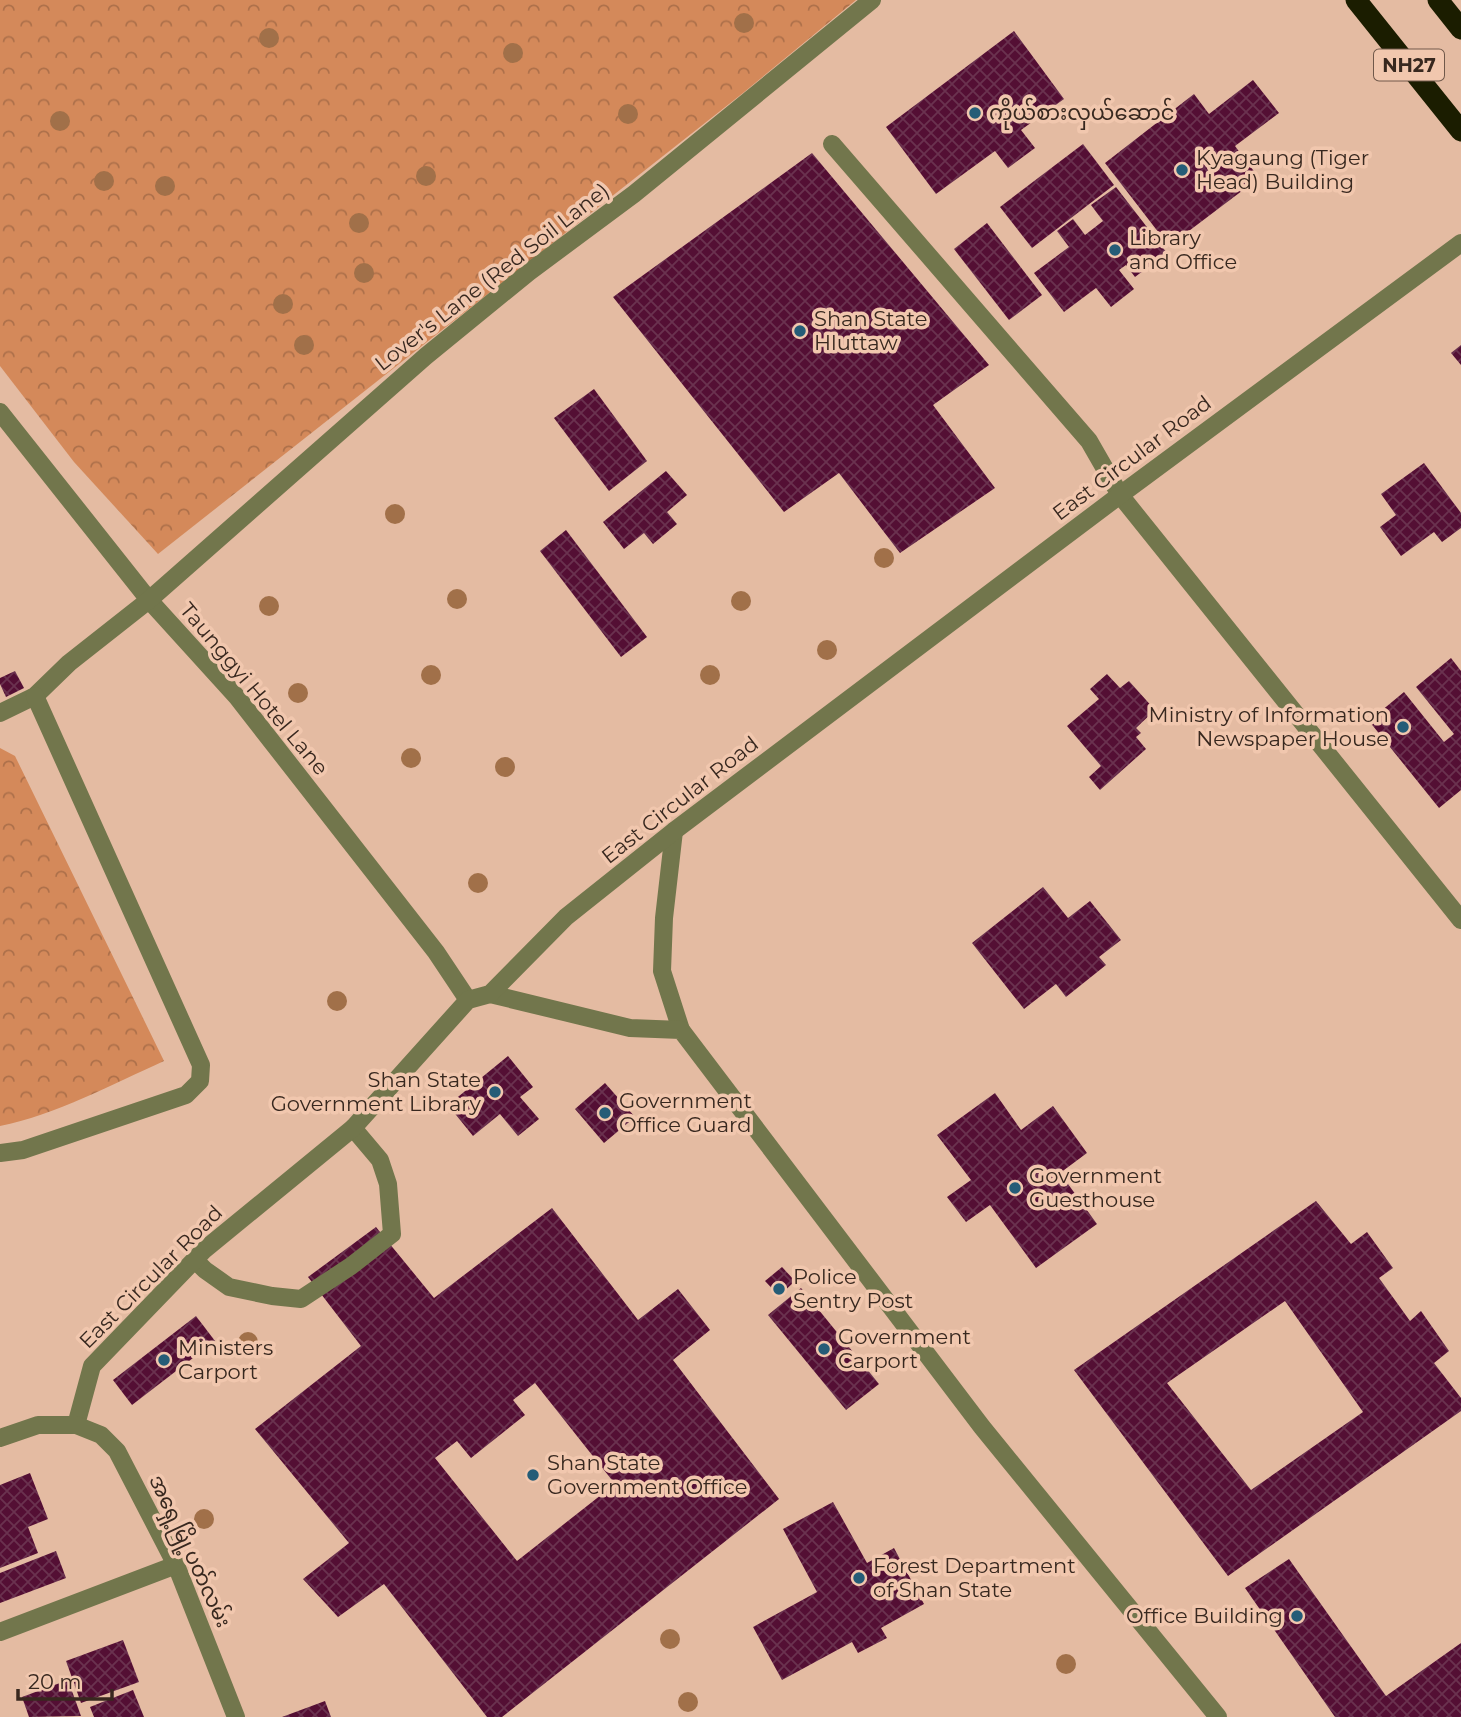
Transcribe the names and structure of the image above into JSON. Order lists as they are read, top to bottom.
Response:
{
  "streets": {
    "highway": ["NH27"],
    "street": [
      "Lover's Lane (Red Soil Lane)",
      "East Circular Road",
      "Taunggyi Hotel Lane",
      "အရှေ့မြို့ပတ်လမ်း"
    ]
  },
  "crossings": [
    ["Lover's Lane (Red Soil Lane)", "Taunggyi Hotel Lane"],
    ["East Circular Road", "Taunggyi Hotel Lane"],
    ["East Circular Road", "အရှေ့မြို့ပတ်လမ်း"]
  ],
  "places": [
    "ကိုယ်စားလှယ်ဆောင်",
    "Kyagaung (Tiger Head) Building",
    "Library and Office",
    "Shan State Hluttaw",
    "Ministry of Information Newspaper House",
    "Shan State Government Library",
    "Government Office Guard",
    "Government Guesthouse",
    "Police Sentry Post",
    "Government Carport",
    "Ministers Carport",
    "Shan State Government Office",
    "Forest Department of Shan State",
    "Office Building"
  ],
  "scale_bar": "20 m"
}
